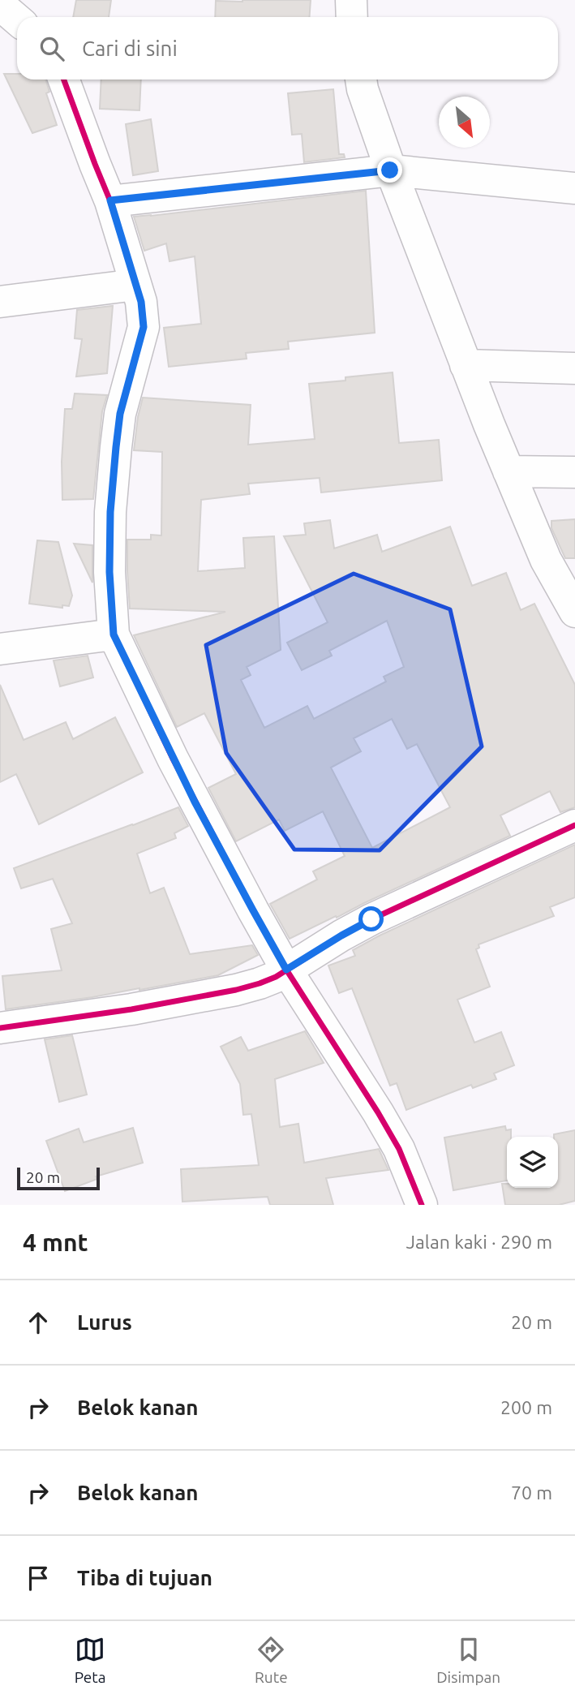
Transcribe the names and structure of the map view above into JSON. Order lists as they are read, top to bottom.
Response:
{
  "scale_bar": "20 m",
  "north": "bottom right",
  "page": {
    "search": "Cari di sini",
    "scale": "20 m",
    "heading": ["4 mnt", "Jalan kaki · 290 m"],
    "list": [
      ["Lurus", "20 m"],
      ["Belok kanan", "200 m"],
      ["Belok kanan", "70 m"],
      "Tiba di tujuan"
    ],
    "nav": ["Peta", "Rute", "Disimpan"]
  }
}
